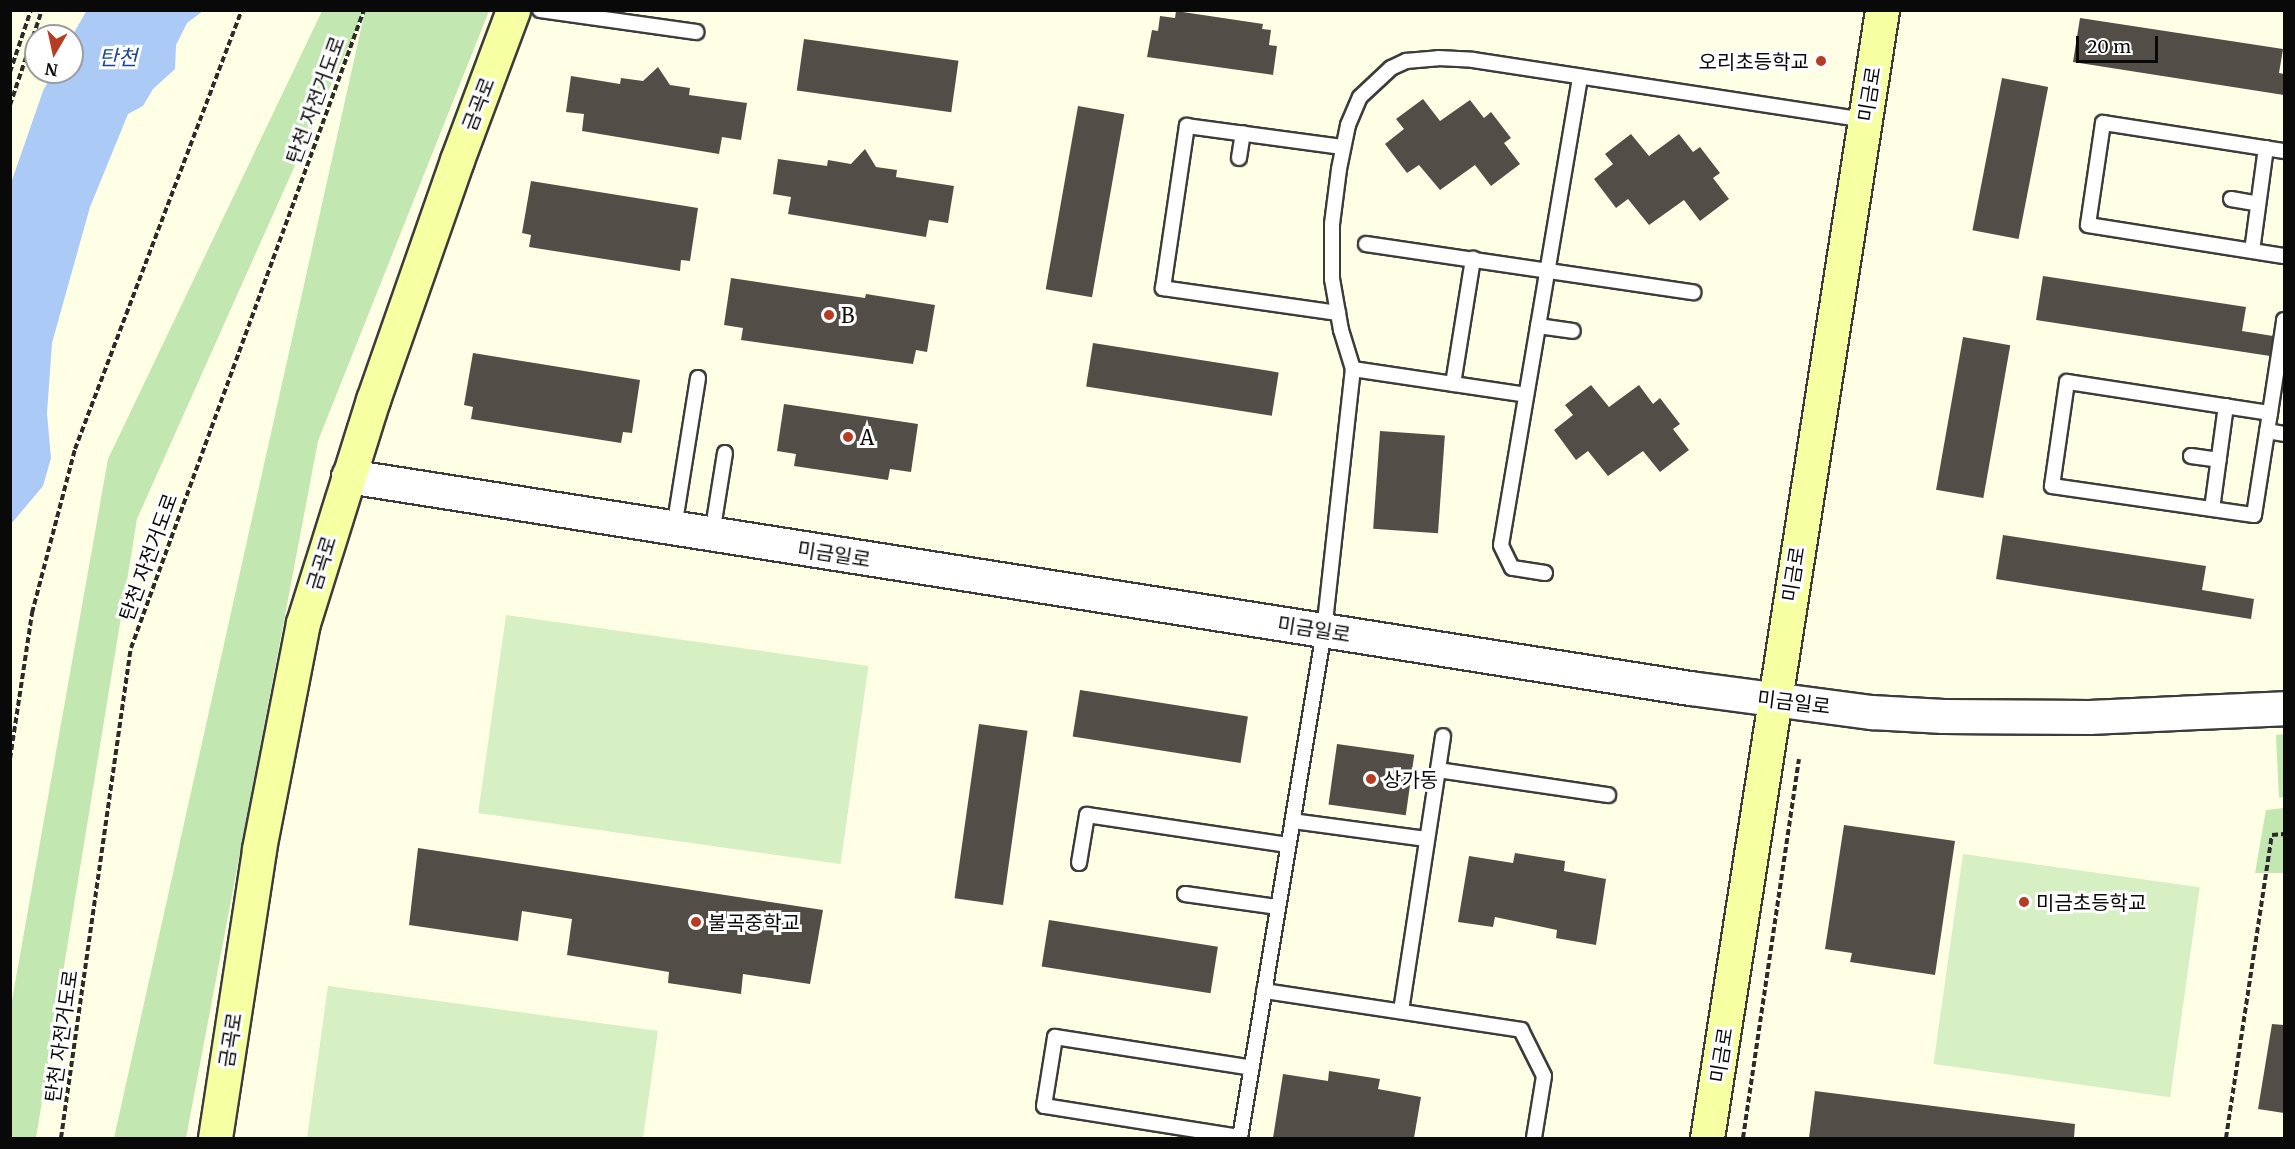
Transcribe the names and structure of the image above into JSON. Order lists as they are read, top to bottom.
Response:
{
  "streets": {
    "main road": ["미금로", "금곡로"],
    "street": ["미금일로"],
    "path": ["탄천 자전거도로"]
  },
  "crossings": [
    ["미금로", "미금일로"],
    ["금곡로", "미금일로"]
  ],
  "water": ["탄천"],
  "places": [
    "오리초등학교",
    "B",
    "A",
    "상가동",
    "미금초등학교",
    "불곡중학교"
  ],
  "scale_bar": "20 m",
  "north": "bottom"
}
